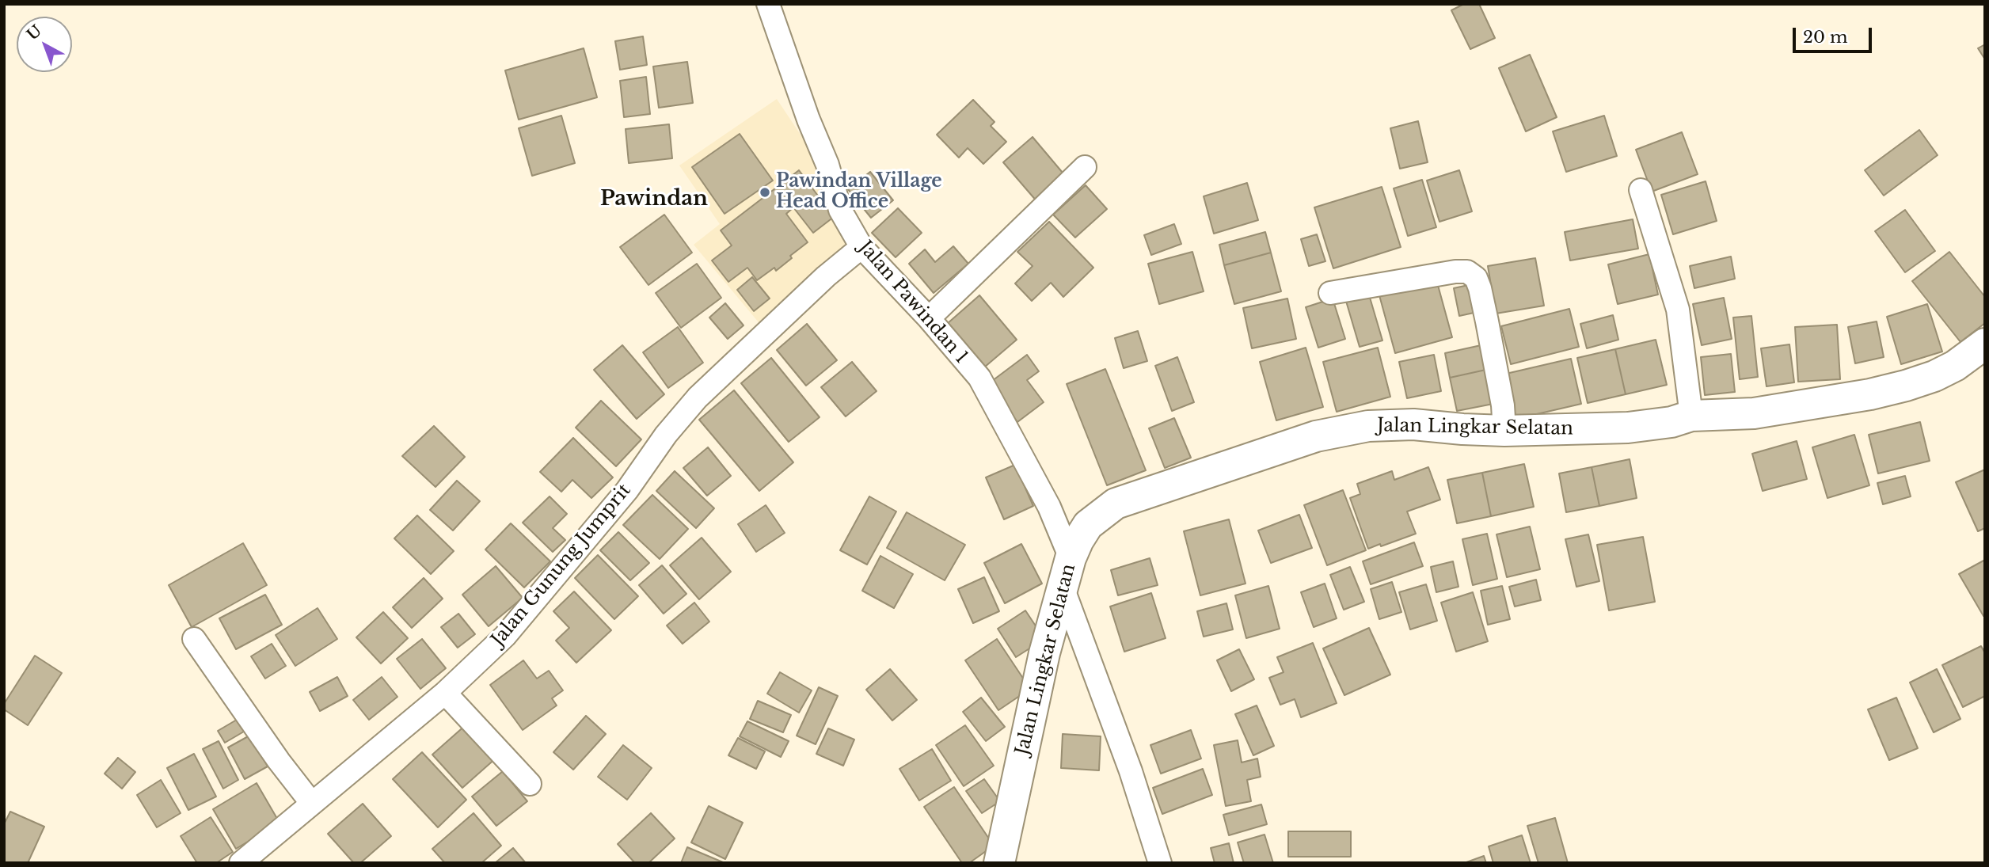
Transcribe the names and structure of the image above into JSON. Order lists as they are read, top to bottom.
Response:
{
  "streets": {
    "street": ["Jalan Pawindan 1", "Jalan Lingkar Selatan", "Jalan Gunung Jumprit"]
  },
  "crossings": [
    ["Jalan Pawindan 1", "Jalan Lingkar Selatan"],
    ["Jalan Pawindan 1", "Jalan Gunung Jumprit"]
  ],
  "districts": ["Pawindan"],
  "places": ["Pawindan Village Head Office"],
  "scale_bar": "20 m",
  "north": "top left"
}
